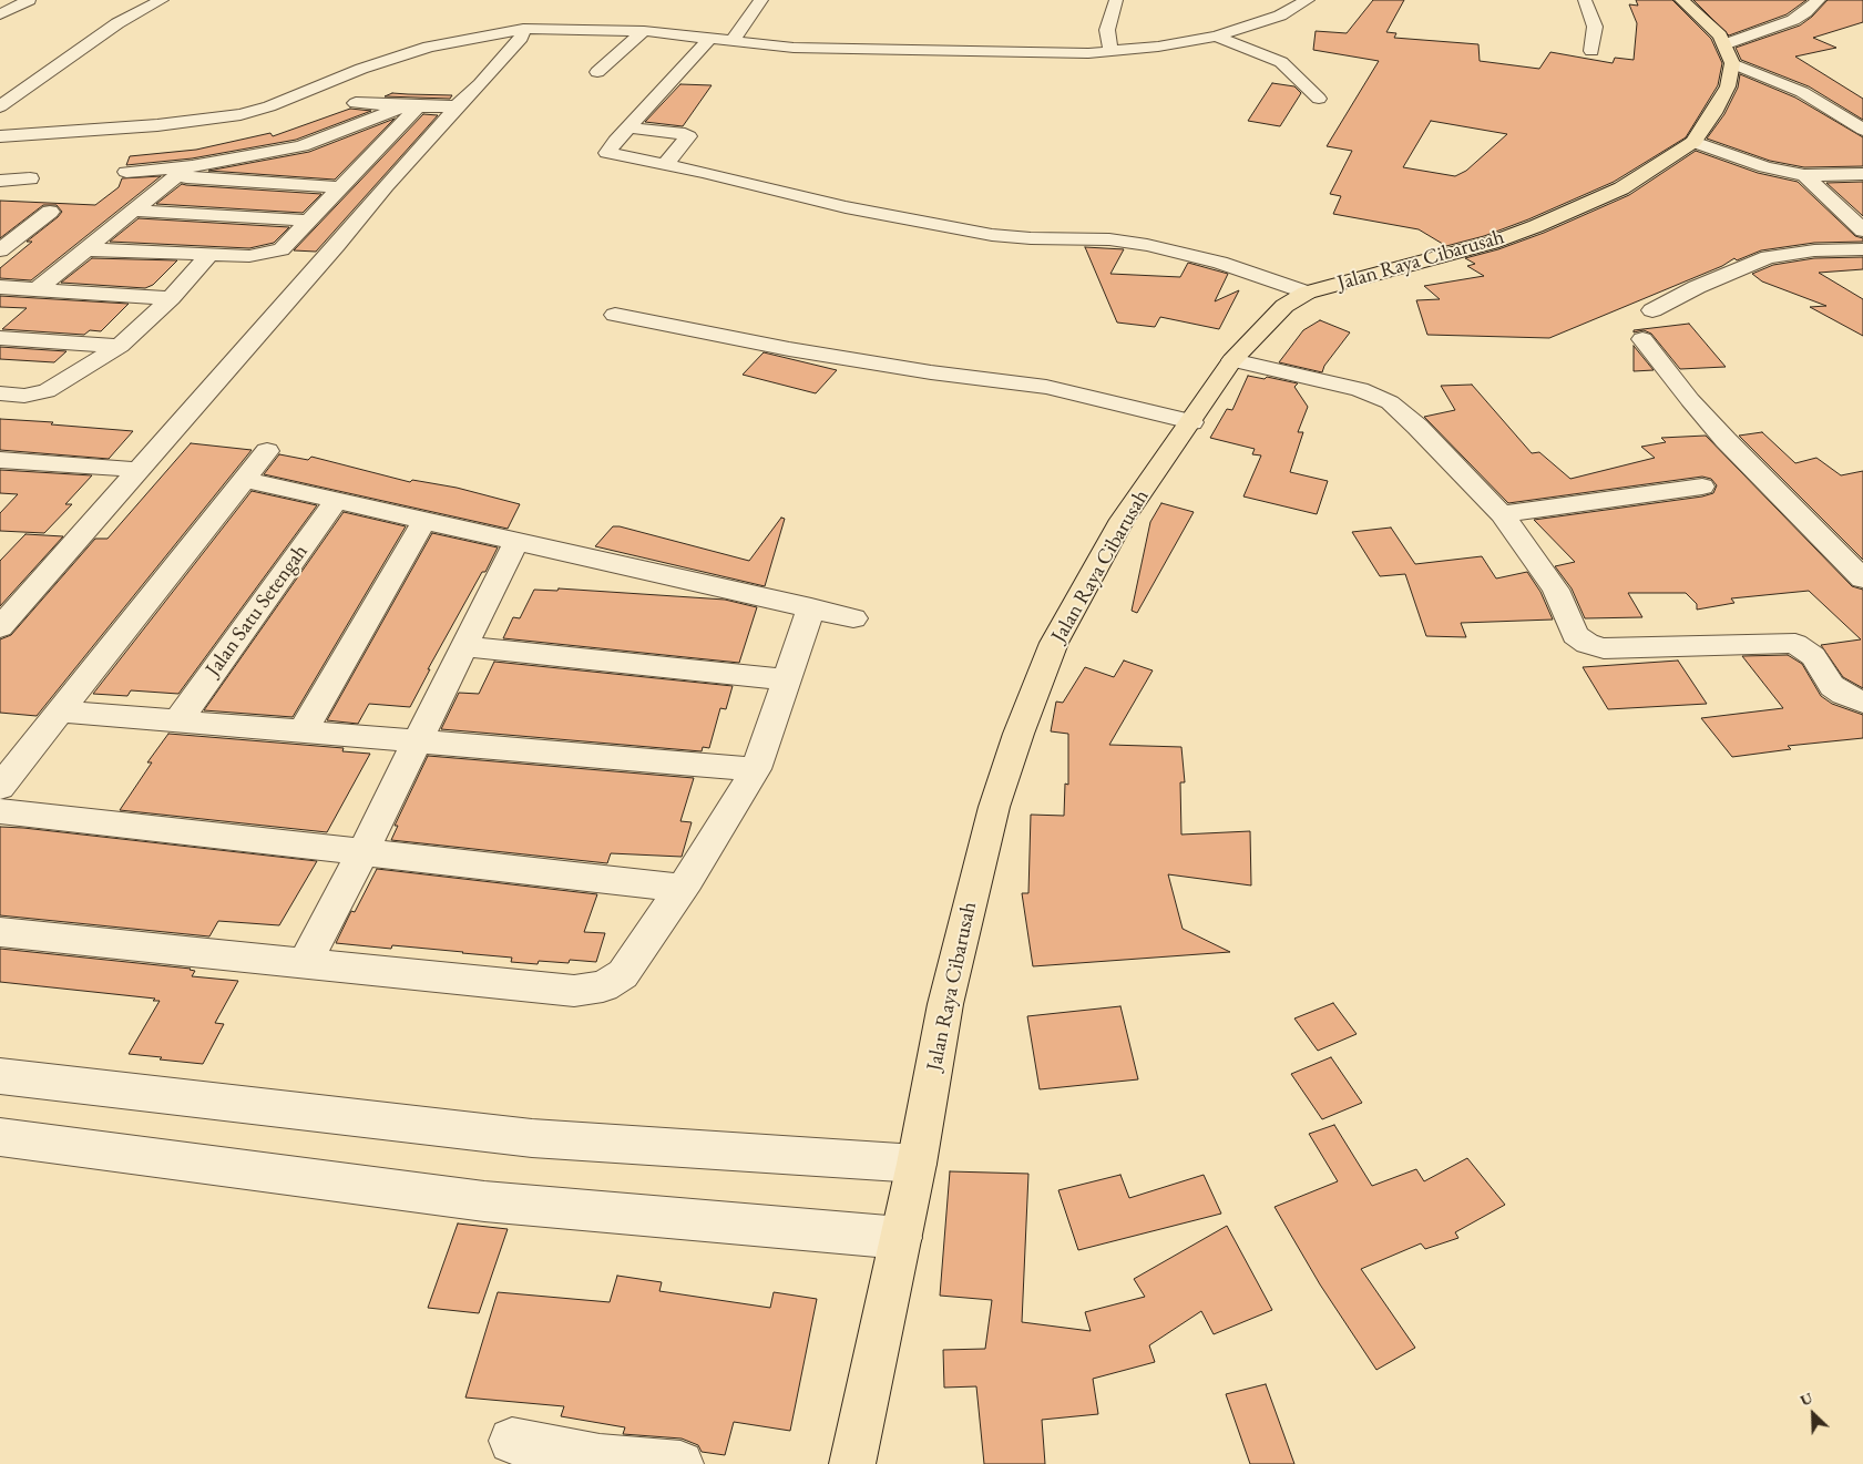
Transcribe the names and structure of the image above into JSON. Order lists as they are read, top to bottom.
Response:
{
  "streets": {
    "main road": ["Jalan Raya Cibarusah"],
    "street": ["Jalan Satu Setengah"]
  },
  "north": "top left"
}
